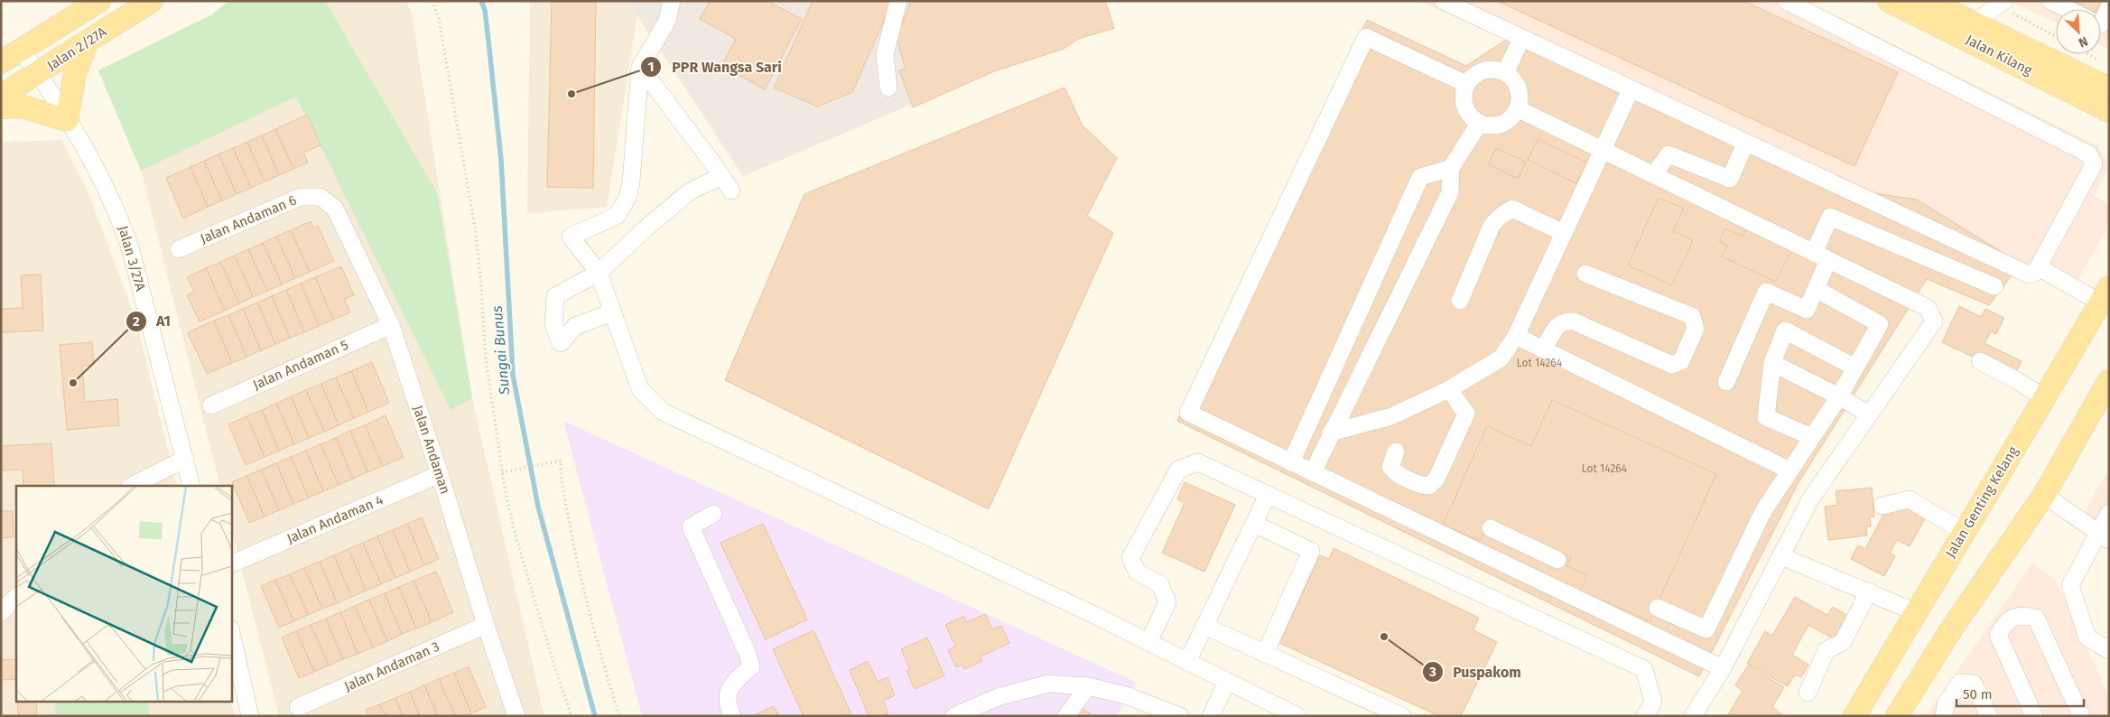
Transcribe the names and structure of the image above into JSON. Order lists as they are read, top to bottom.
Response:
{
  "streets": {
    "main road": ["Jalan 2/27A", "Jalan Kilang", "Jalan Genting Kelang"],
    "street": [
      "Jalan Andaman 6",
      "Jalan 3/27A",
      "Jalan Andaman 5",
      "Jalan Andaman",
      "Jalan Andaman 4",
      "Jalan Andaman 3"
    ]
  },
  "crossings": [
    ["Jalan 2/27A", "Jalan 3/27A"],
    ["Jalan Andaman 6", "Jalan Andaman"],
    ["Jalan Andaman 5", "Jalan Andaman"],
    ["Jalan Andaman", "Jalan Andaman 4"],
    ["Jalan Andaman", "Jalan Andaman 3"]
  ],
  "water": ["Sungai Bunus"],
  "places": ["PPR Wangsa Sari", "A1", "Puspakom"],
  "house_numbers": ["Lot 14264", "Lot 14264"],
  "scale_bar": "50 m",
  "north": "bottom right"
}
